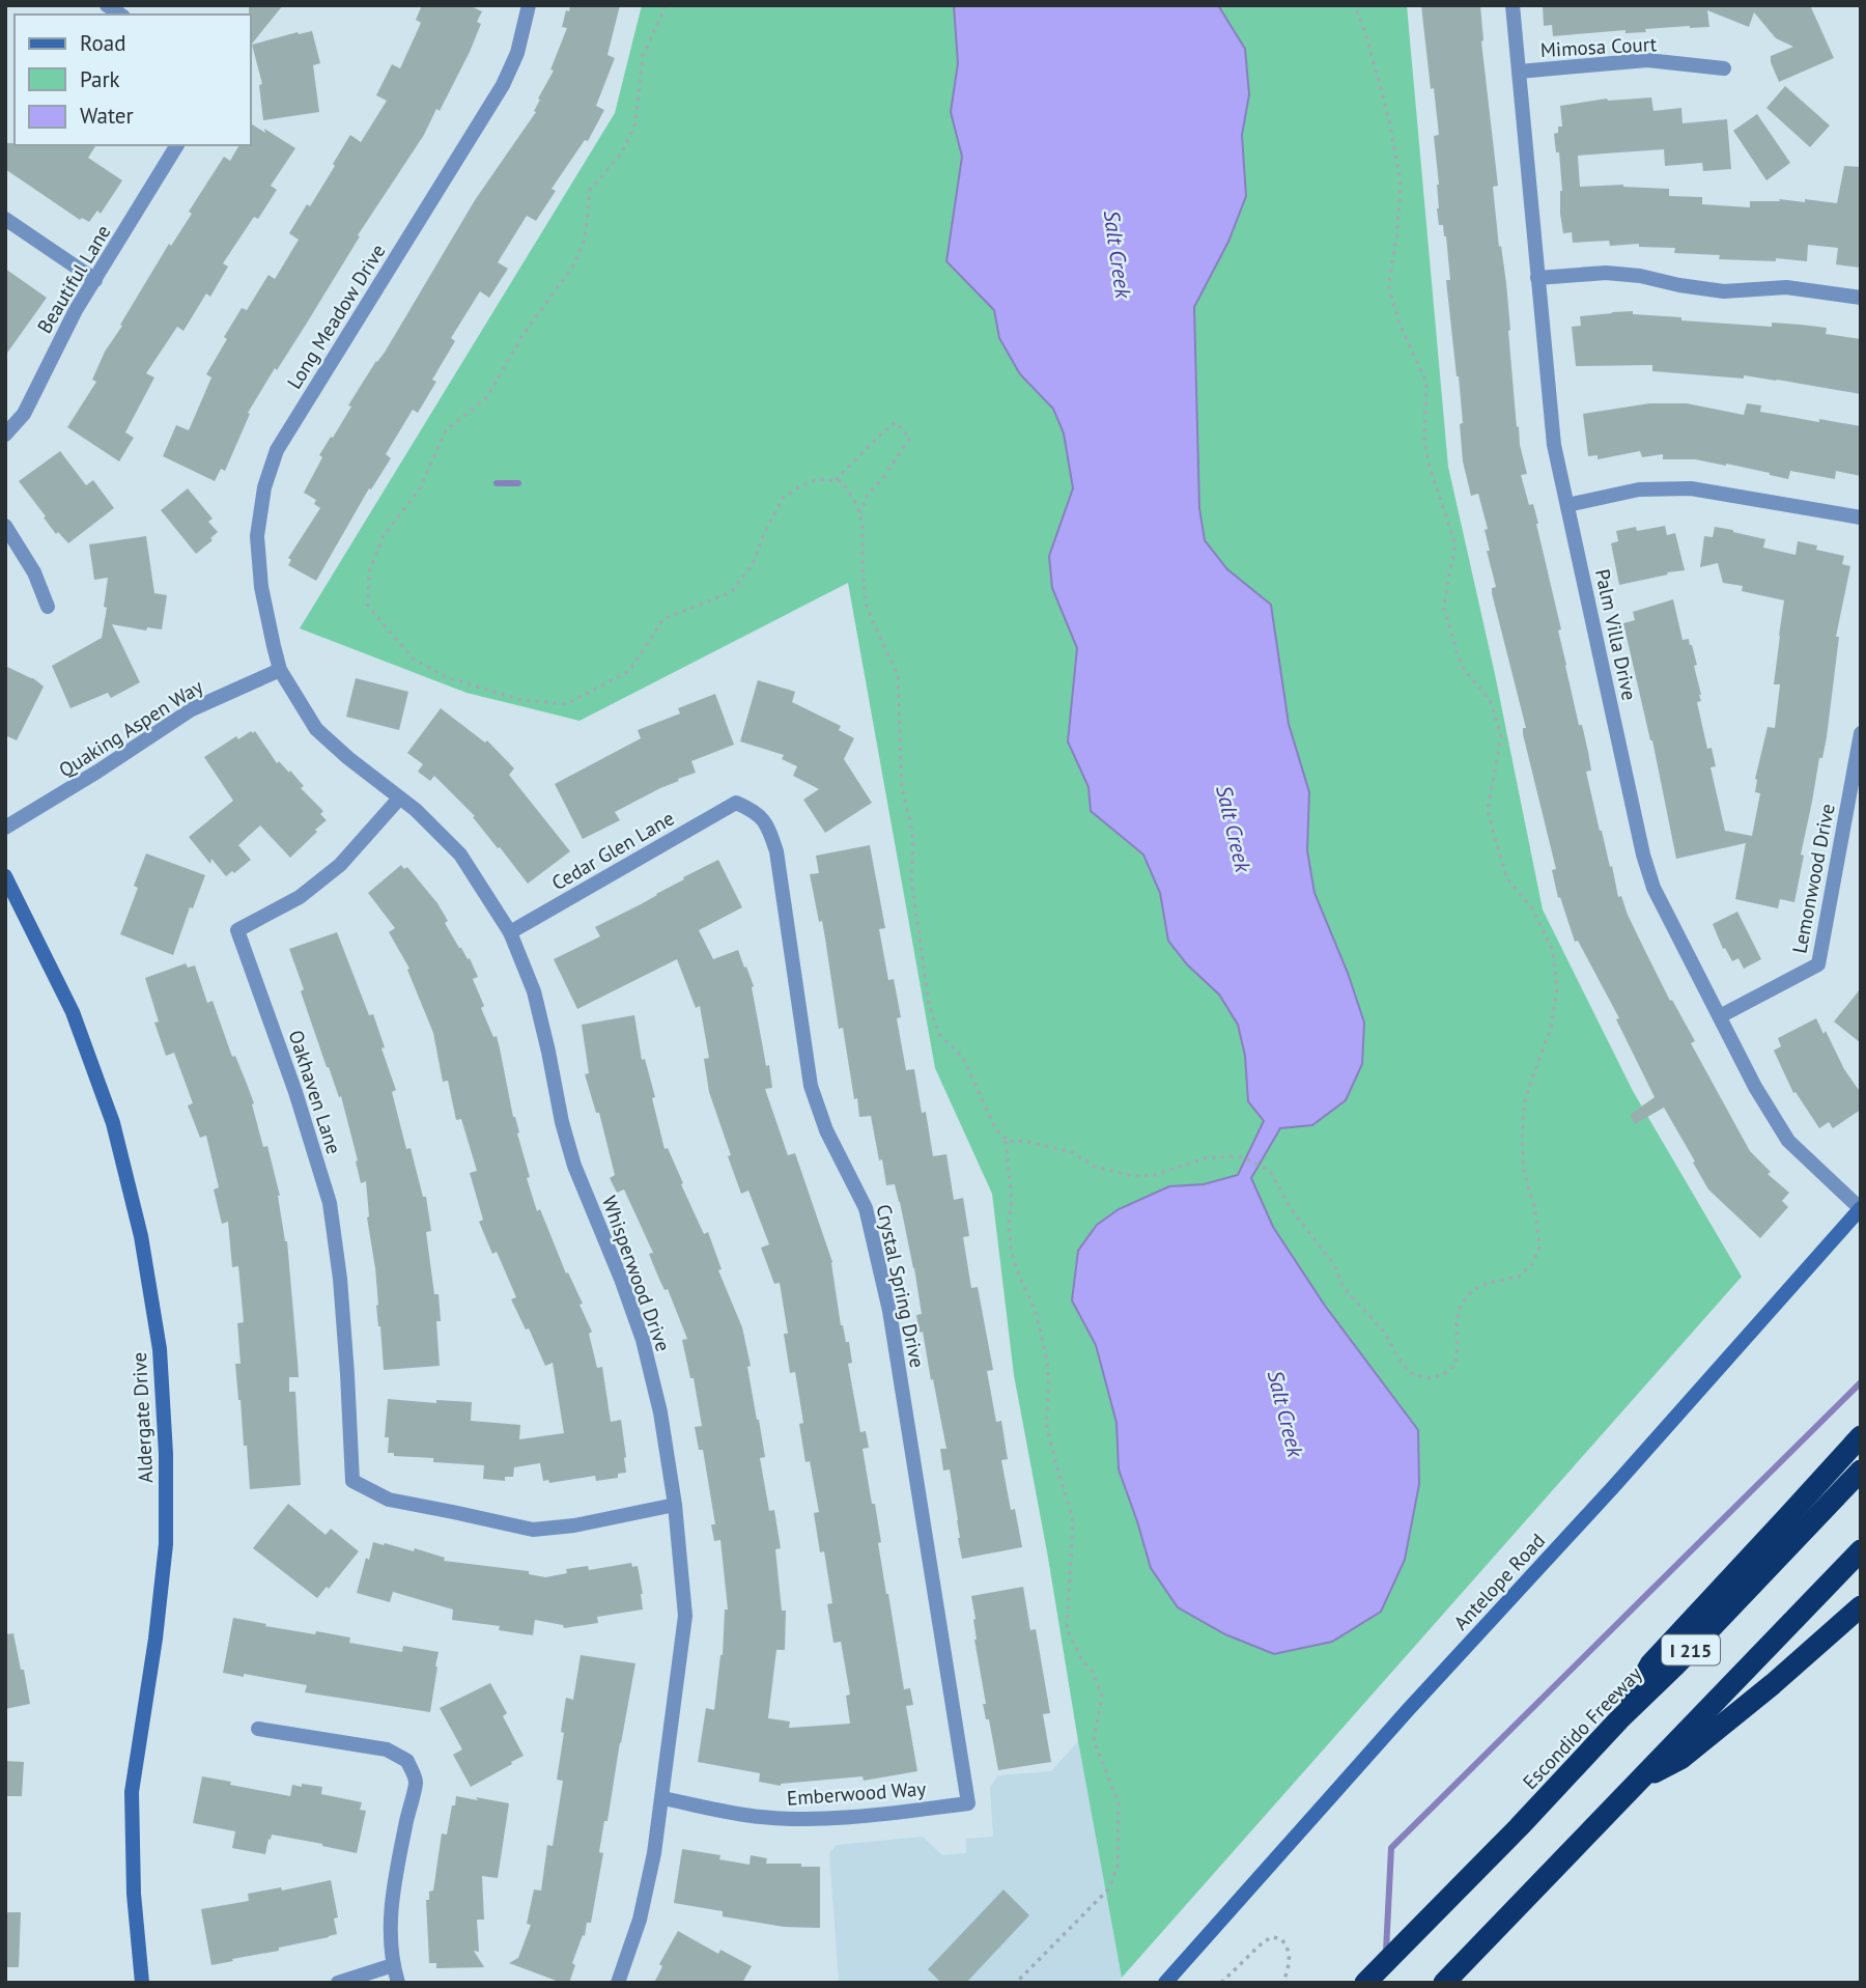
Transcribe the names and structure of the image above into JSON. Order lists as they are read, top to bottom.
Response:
{
  "streets": {
    "highway": ["I 215", "Escondido Freeway"],
    "street": [
      "Mimosa Court",
      "Beautiful Lane",
      "Long Meadow Drive",
      "Palm Villa Drive",
      "Quaking Aspen Way",
      "Cedar Glen Lane",
      "Lemonwood Drive",
      "Oakhaven Lane",
      "Whisperwood Drive",
      "Crystal Spring Drive",
      "Aldergate Drive",
      "Antelope Road",
      "Emberwood Way"
    ]
  },
  "crossings": [
    ["Mimosa Court", "Palm Villa Drive"],
    ["Long Meadow Drive", "Quaking Aspen Way"],
    ["Long Meadow Drive", "Whisperwood Drive"],
    ["Palm Villa Drive", "Lemonwood Drive"],
    ["Palm Villa Drive", "Antelope Road"],
    ["Quaking Aspen Way", "Whisperwood Drive"],
    ["Cedar Glen Lane", "Whisperwood Drive"],
    ["Cedar Glen Lane", "Crystal Spring Drive"],
    ["Oakhaven Lane", "Whisperwood Drive"],
    ["Whisperwood Drive", "Emberwood Way"],
    ["Crystal Spring Drive", "Emberwood Way"]
  ],
  "water": ["Salt Creek"],
  "legend": ["Road", "Park", "Water"]
}
